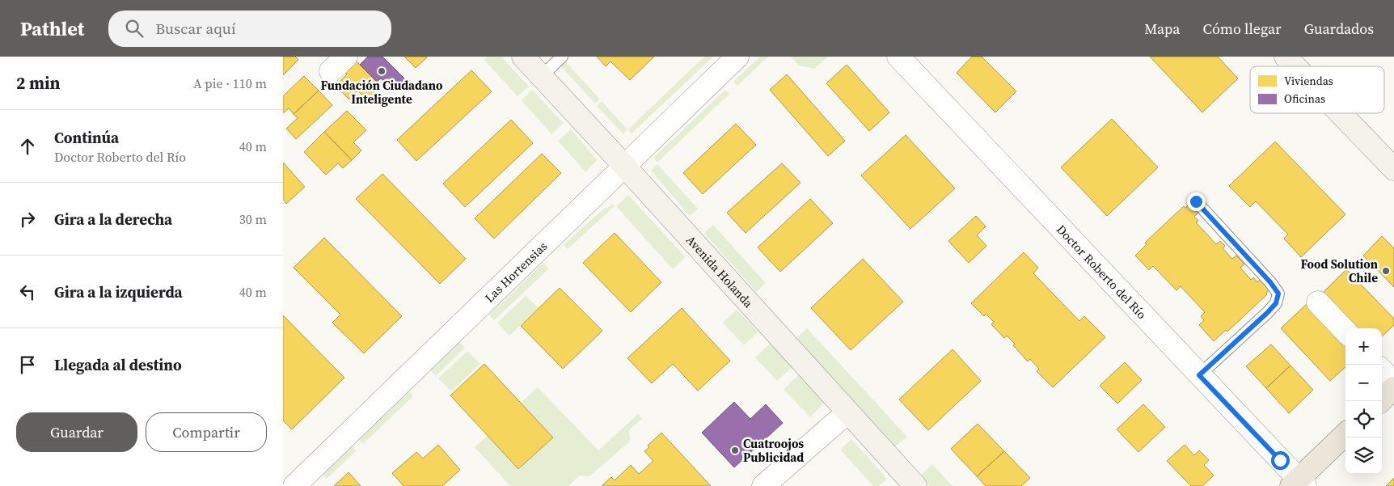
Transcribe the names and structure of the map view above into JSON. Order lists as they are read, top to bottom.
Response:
{
  "streets": {
    "street": ["Avenida Holanda", "Las Hortensias", "Doctor Roberto del Río"]
  },
  "crossings": [
    ["Avenida Holanda", "Las Hortensias"]
  ],
  "places": ["Fundación Ciudadano Inteligente", "Food Solution Chile", "Cuatroojos Publicidad"],
  "legend": ["Viviendas", "Oficinas"],
  "page": {
    "header": "Pathlet",
    "search": "Buscar aquí",
    "nav": ["Mapa", "Cómo llegar", "Guardados"],
    "heading": ["2 min", "A pie · 110 m"],
    "list": [
      ["Continúa", "Doctor Roberto del Río", "40 m"],
      ["Gira a la derecha", "30 m"],
      ["Gira a la izquierda", "40 m"],
      "Llegada al destino"
    ],
    "map_buttons": ["+", "−"],
    "buttons": ["Guardar", "Compartir"]
  }
}
